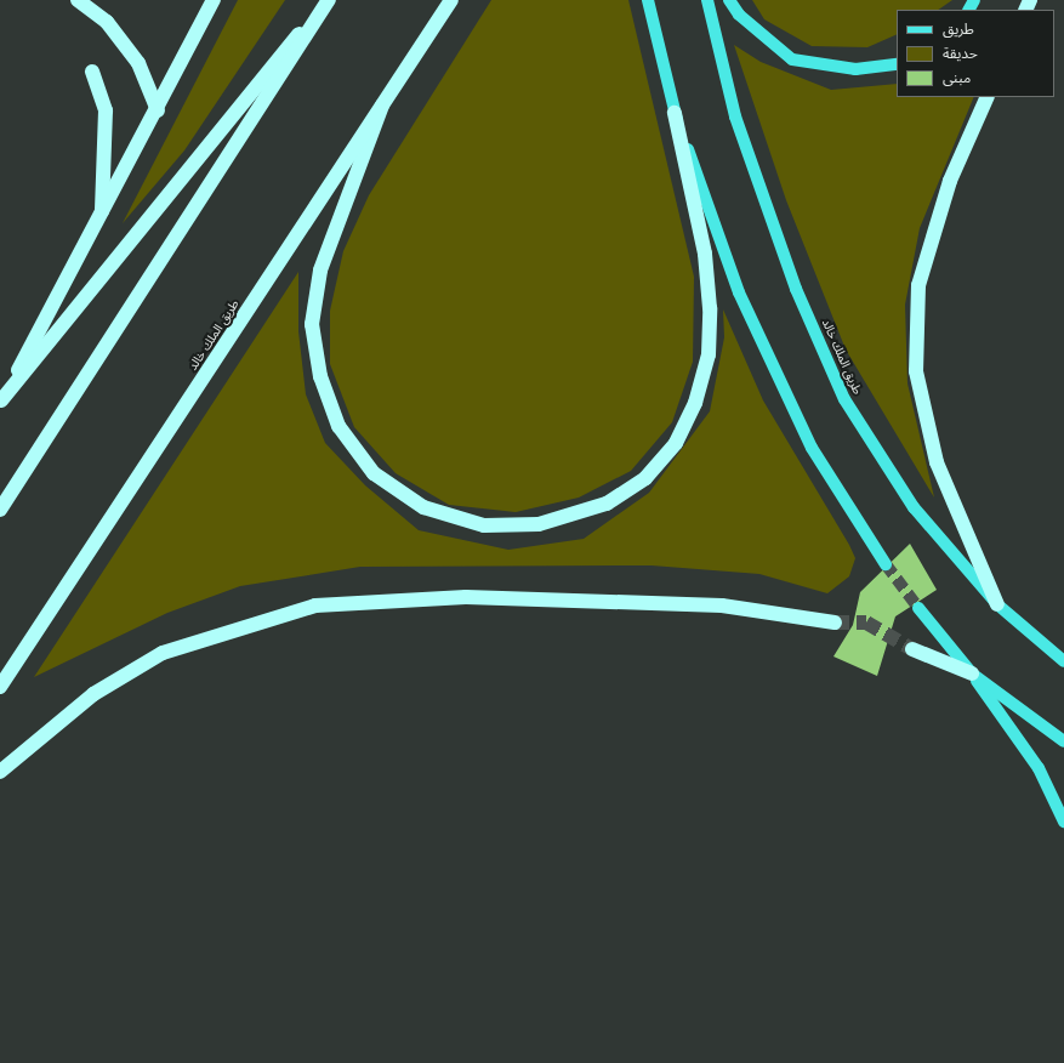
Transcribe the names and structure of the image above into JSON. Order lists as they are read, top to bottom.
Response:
{
  "streets": {
    "highway": ["طريق الملك خالد"]
  },
  "legend": ["طريق", "حديقة", "مبنى"]
}
